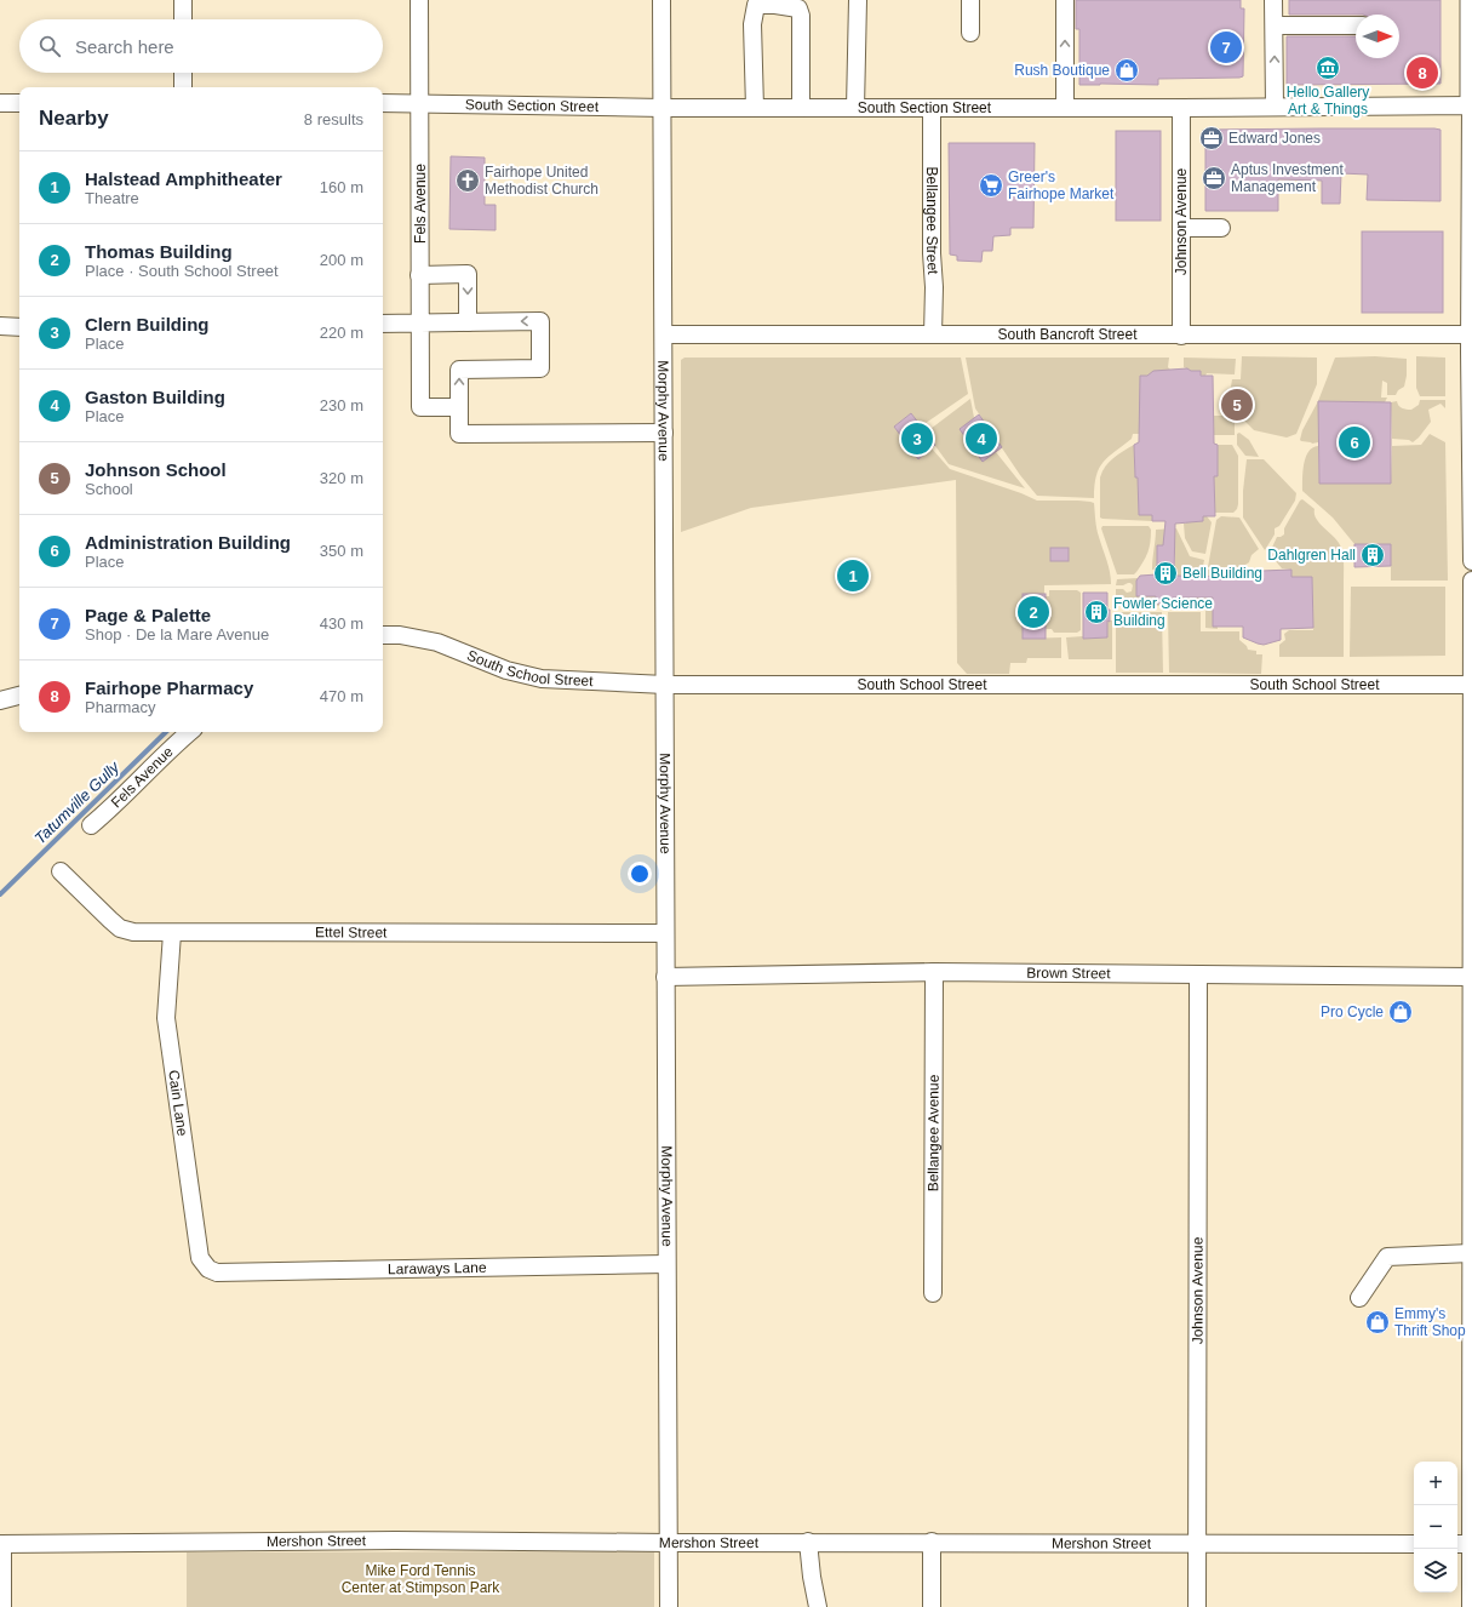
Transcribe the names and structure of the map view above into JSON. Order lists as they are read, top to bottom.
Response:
{
  "streets": {
    "street": [
      "South Section Street",
      "Fels Avenue",
      "Bellangee Street",
      "Johnson Avenue",
      "South Bancroft Street",
      "Morphy Avenue",
      "South School Street",
      "Ettel Street",
      "Brown Street",
      "Cain Lane",
      "Bellangee Avenue",
      "Laraways Lane",
      "Mershon Street"
    ]
  },
  "crossings": [
    ["South Section Street", "Fels Avenue"],
    ["South Section Street", "Bellangee Street"],
    ["South Section Street", "Johnson Avenue"],
    ["South Section Street", "Morphy Avenue"],
    ["Bellangee Street", "South Bancroft Street"],
    ["Johnson Avenue", "South Bancroft Street"],
    ["Johnson Avenue", "Brown Street"],
    ["Johnson Avenue", "Mershon Street"],
    ["South Bancroft Street", "Morphy Avenue"],
    ["Morphy Avenue", "South School Street"],
    ["Morphy Avenue", "Ettel Street"],
    ["Morphy Avenue", "Brown Street"],
    ["Morphy Avenue", "Laraways Lane"],
    ["Morphy Avenue", "Mershon Street"],
    ["Ettel Street", "Cain Lane"],
    ["Brown Street", "Bellangee Avenue"],
    ["Cain Lane", "Laraways Lane"]
  ],
  "water": ["Tatumville Gully"],
  "parks": ["Mike Ford Tennis Center at Stimpson Park"],
  "places": {
    "museum": ["Hello Gallery Art & Things"],
    "shop": ["Rush Boutique", "Pro Cycle", "Emmy's Thrift Shop"],
    "office": ["Edward Jones", "Aptus Investment Management"],
    "church": ["Fairhope United Methodist Church"],
    "supermarket": ["Greer's Fairhope Market"],
    "building": ["Dahlgren Hall", "Bell Building", "Fowler Science Building"]
  },
  "north": "right",
  "page": {
    "search": "Search here",
    "pins": [
      "7",
      "8",
      "5",
      "3",
      "4",
      "6",
      "1",
      "2"
    ],
    "heading": ["Nearby", "8 results"],
    "list": [
      {
        "mark": "1",
        "name": "Halstead Amphitheater",
        "note": "Theatre",
        "value": "160 m"
      },
      {
        "mark": "2",
        "name": "Thomas Building",
        "note": "Place · South School Street",
        "value": "200 m"
      },
      {
        "mark": "3",
        "name": "Clern Building",
        "note": "Place",
        "value": "220 m"
      },
      {
        "mark": "4",
        "name": "Gaston Building",
        "note": "Place",
        "value": "230 m"
      },
      {
        "mark": "5",
        "name": "Johnson School",
        "note": "School",
        "value": "320 m"
      },
      {
        "mark": "6",
        "name": "Administration Building",
        "note": "Place",
        "value": "350 m"
      },
      {
        "mark": "7",
        "name": "Page & Palette",
        "note": "Shop · De la Mare Avenue",
        "value": "430 m"
      },
      {
        "mark": "8",
        "name": "Fairhope Pharmacy",
        "note": "Pharmacy",
        "value": "470 m"
      }
    ],
    "map_buttons": ["+", "−"]
  }
}
